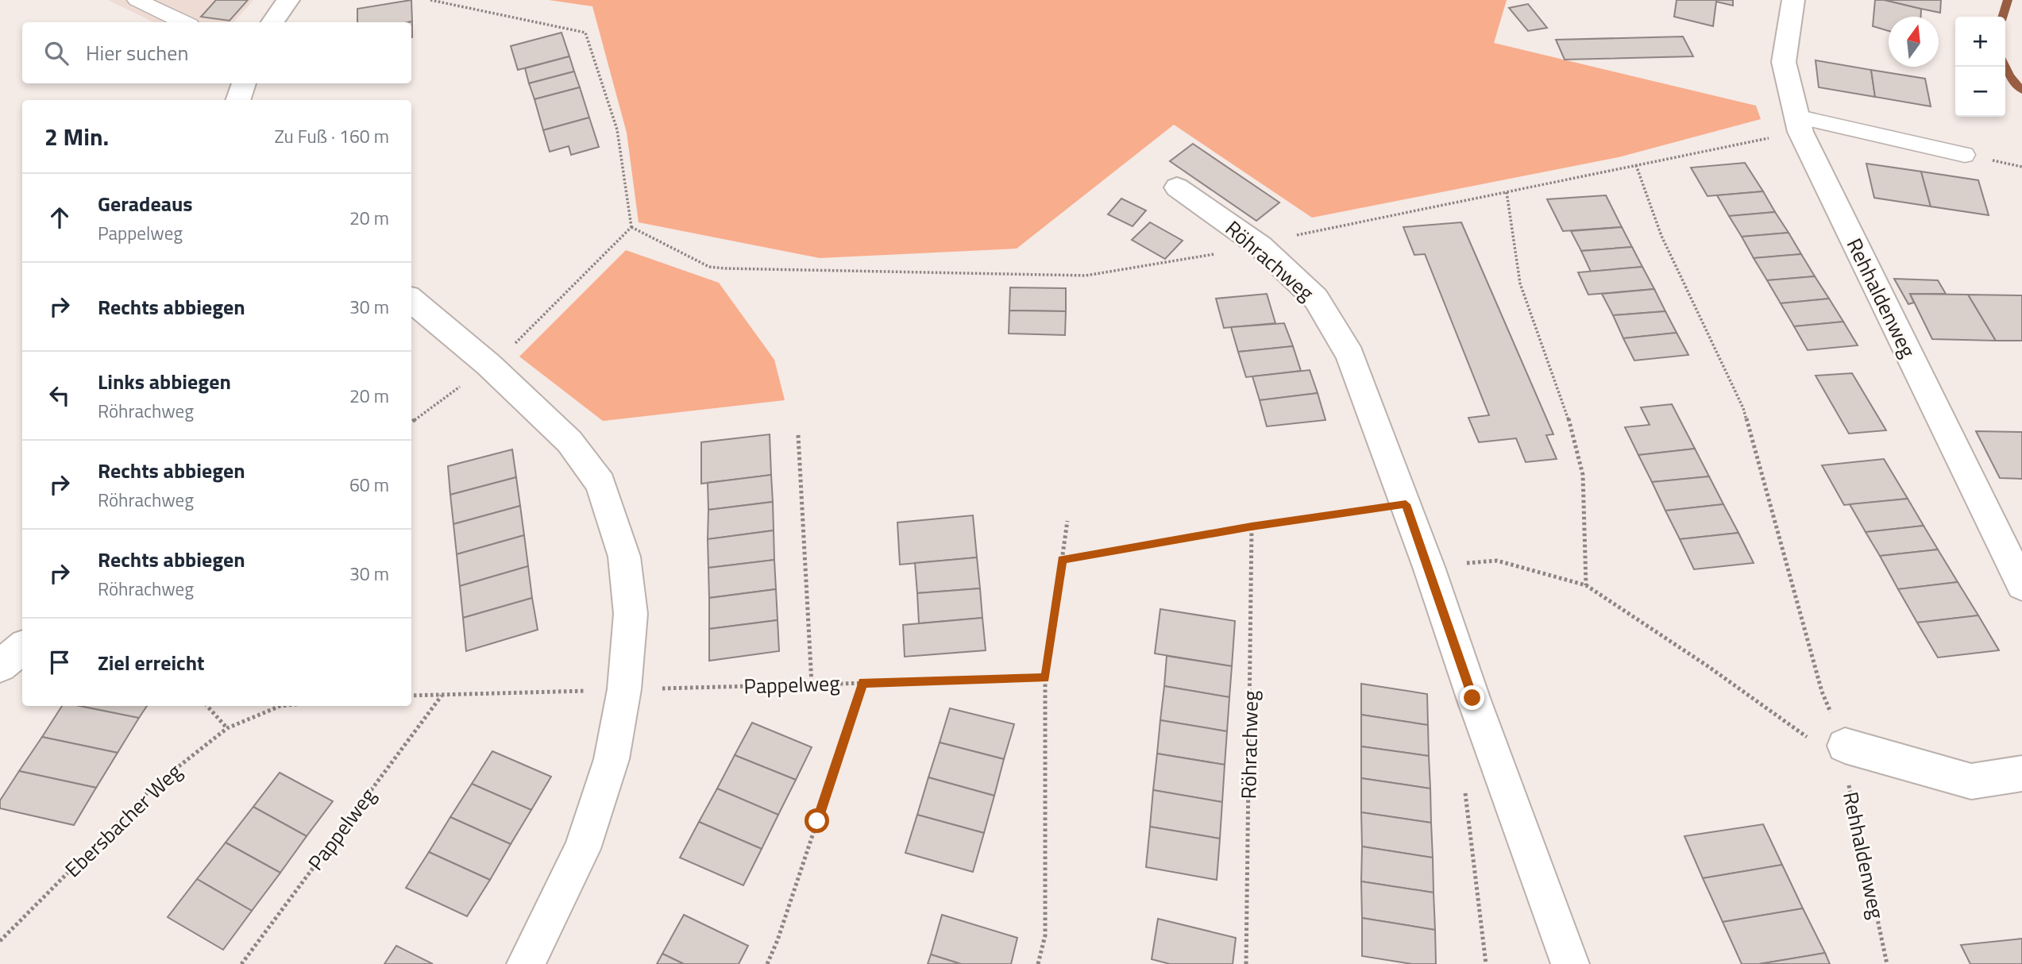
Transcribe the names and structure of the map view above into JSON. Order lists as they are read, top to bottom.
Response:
{
  "streets": {
    "street": ["Röhrachweg", "Rehhaldenweg"],
    "path": ["Pappelweg", "Ebersbacher Weg"]
  },
  "north": "top",
  "page": {
    "map_buttons": ["+", "−"],
    "search": "Hier suchen",
    "heading": ["2 Min.", "Zu Fuß · 160 m"],
    "list": [
      ["Geradeaus", "Pappelweg", "20 m"],
      ["Rechts abbiegen", "30 m"],
      ["Links abbiegen", "Röhrachweg", "20 m"],
      ["Rechts abbiegen", "Röhrachweg", "60 m"],
      ["Rechts abbiegen", "Röhrachweg", "30 m"],
      "Ziel erreicht"
    ]
  }
}
